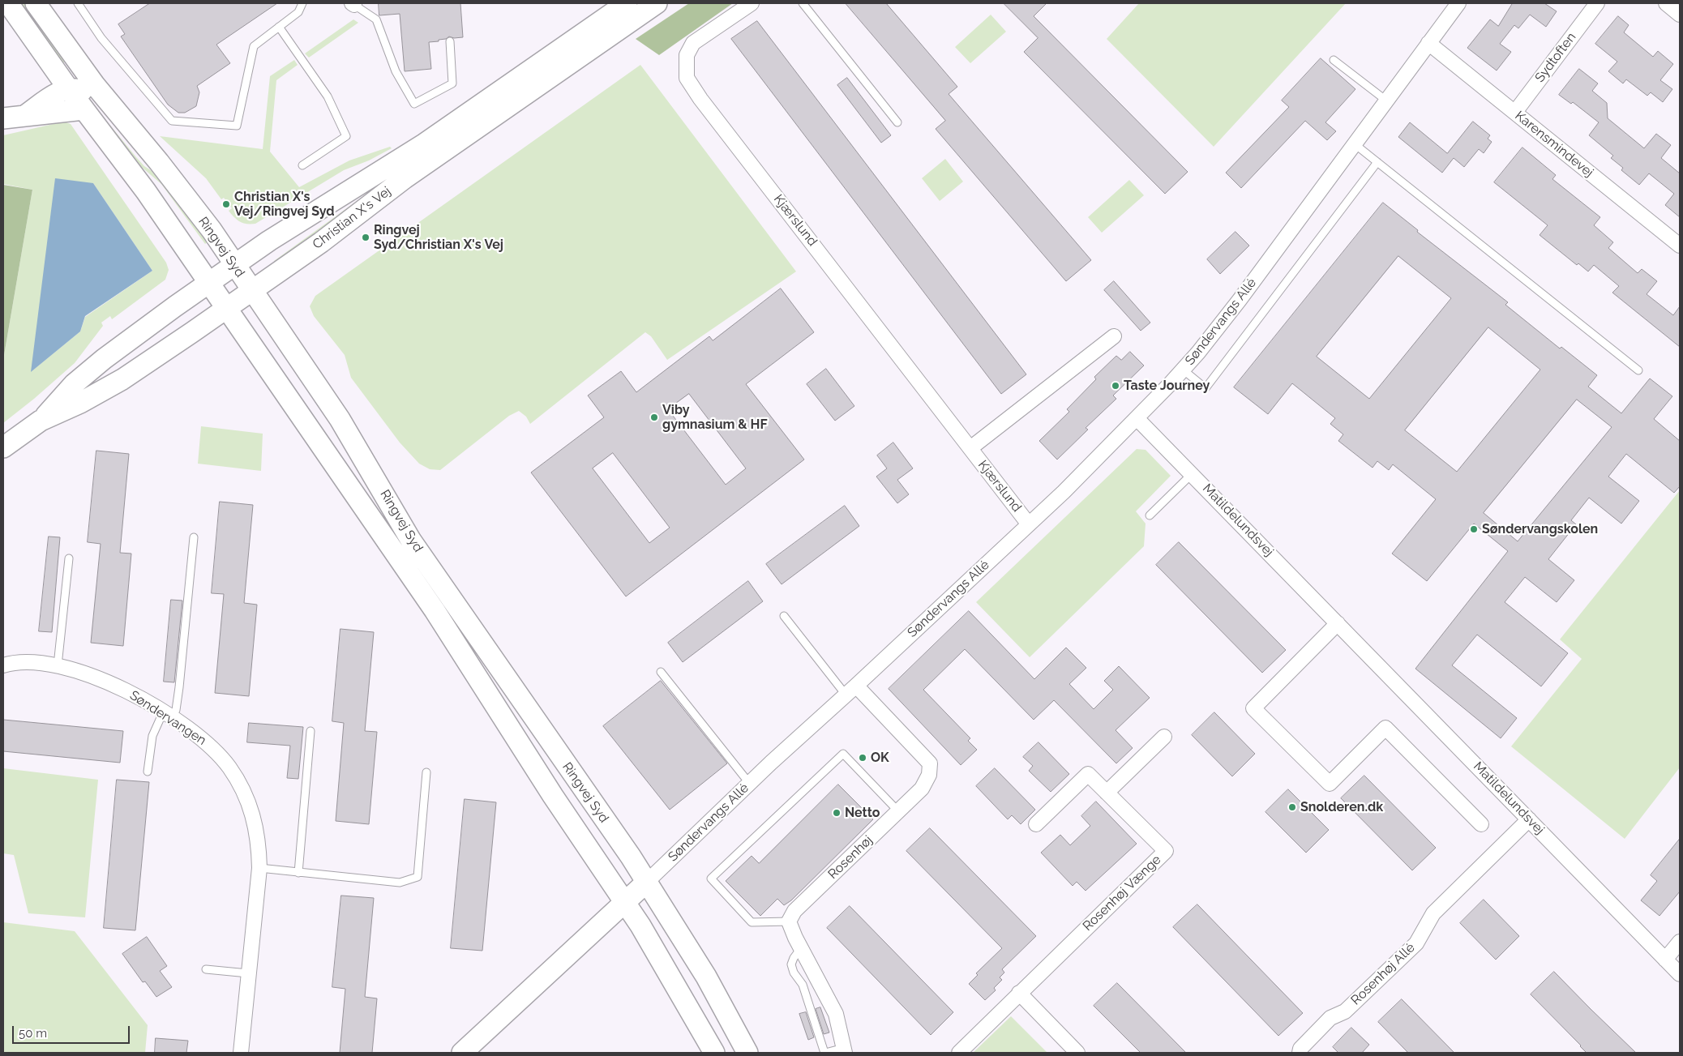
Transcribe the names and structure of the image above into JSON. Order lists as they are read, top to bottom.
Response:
{
  "streets": {
    "main road": ["Christian X's Vej", "Ringvej Syd", "Søndervangs Allé"],
    "street": [
      "Sydtoften",
      "Karensmindevej",
      "Kjærslund",
      "Matildelundsvej",
      "Søndervangen",
      "Rosenhøj",
      "Rosenhøj Vænge",
      "Rosenhøj Allé"
    ]
  },
  "crossings": [
    ["Sydtoften", "Karensmindevej"],
    ["Karensmindevej", "Søndervangs Allé"],
    ["Christian X's Vej", "Ringvej Syd"],
    ["Kjærslund", "Søndervangs Allé"],
    ["Ringvej Syd", "Søndervangs Allé"],
    ["Søndervangs Allé", "Matildelundsvej"],
    ["Søndervangs Allé", "Rosenhøj"],
    ["Matildelundsvej", "Rosenhøj Allé"]
  ],
  "places": [
    "Christian X's Vej/Ringvej Syd",
    "Ringvej Syd/Christian X's Vej",
    "Taste Journey",
    "Viby gymnasium & HF",
    "Søndervangskolen",
    "OK",
    "Snolderen.dk",
    "Netto"
  ],
  "scale_bar": "50 m"
}
